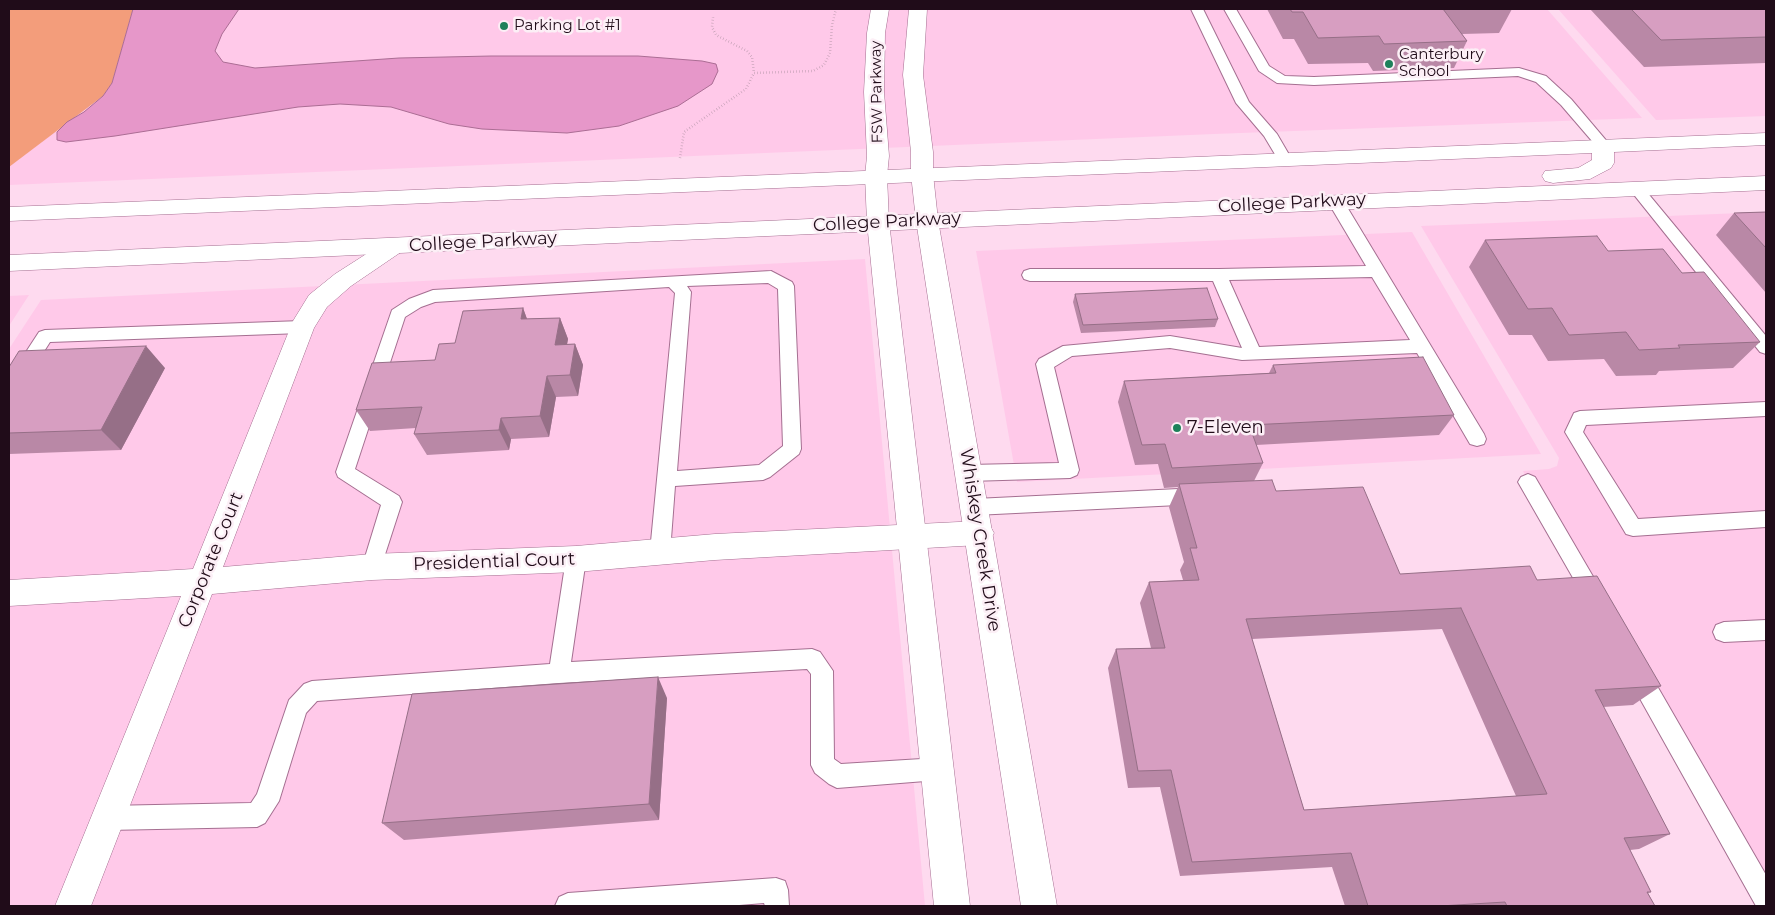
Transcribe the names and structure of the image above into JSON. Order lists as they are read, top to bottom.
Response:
{
  "streets": {
    "main road": [
      "FSW Parkway",
      "College Parkway",
      "Whiskey Creek Drive",
      "Corporate Court",
      "Presidential Court"
    ]
  },
  "crossings": [
    ["College Parkway", "Whiskey Creek Drive"],
    ["College Parkway", "Corporate Court"],
    ["Whiskey Creek Drive", "Presidential Court"],
    ["Corporate Court", "Presidential Court"]
  ],
  "places": ["Parking Lot #1", "Canterbury School", "7-Eleven"]
}
